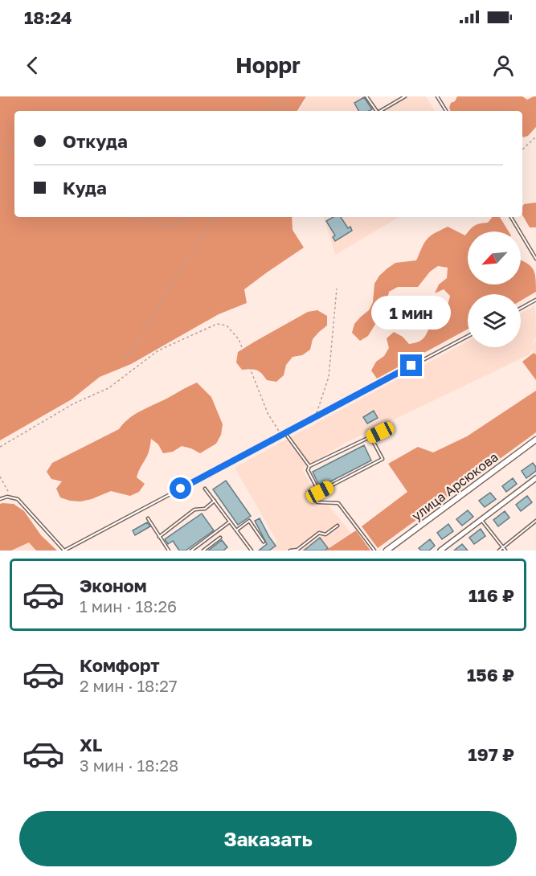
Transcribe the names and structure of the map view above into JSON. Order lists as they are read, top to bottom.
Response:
{
  "streets": {
    "street": ["улица Арсюкова"]
  },
  "north": "bottom left",
  "page": {
    "status": "18:24",
    "header": "Hoppr",
    "banner": ["Откуда", "Куда"],
    "bubble": "1 мин",
    "list": [
      {
        "name": "Эконом",
        "note": "1 мин · 18:26",
        "value": "116 ₽"
      },
      {
        "name": "Комфорт",
        "note": "2 мин · 18:27",
        "value": "156 ₽"
      },
      {
        "name": "XL",
        "note": "3 мин · 18:28",
        "value": "197 ₽"
      }
    ],
    "buttons": "Заказать"
  }
}
